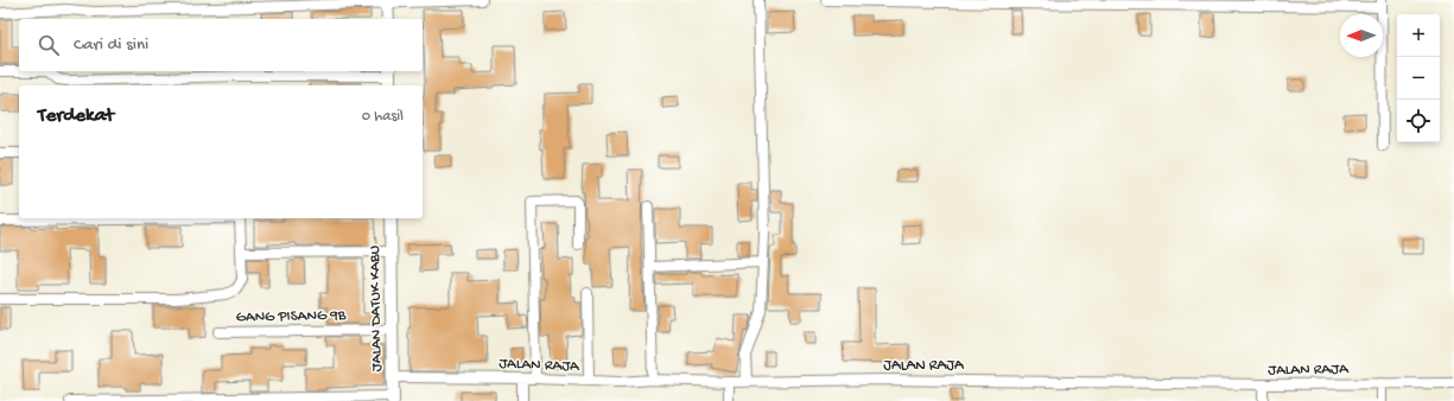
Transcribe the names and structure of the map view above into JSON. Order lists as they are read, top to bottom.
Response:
{
  "streets": {
    "street": ["JALAN DATUK KABU", "GANG PISANG 9B", "JALAN RAJA"]
  },
  "crossings": [
    ["JALAN DATUK KABU", "GANG PISANG 9B"],
    ["JALAN DATUK KABU", "JALAN RAJA"]
  ],
  "north": "left",
  "page": {
    "map_buttons": ["+", "−"],
    "search": "Cari di sini",
    "heading": ["Terdekat", "0 hasil"]
  }
}
